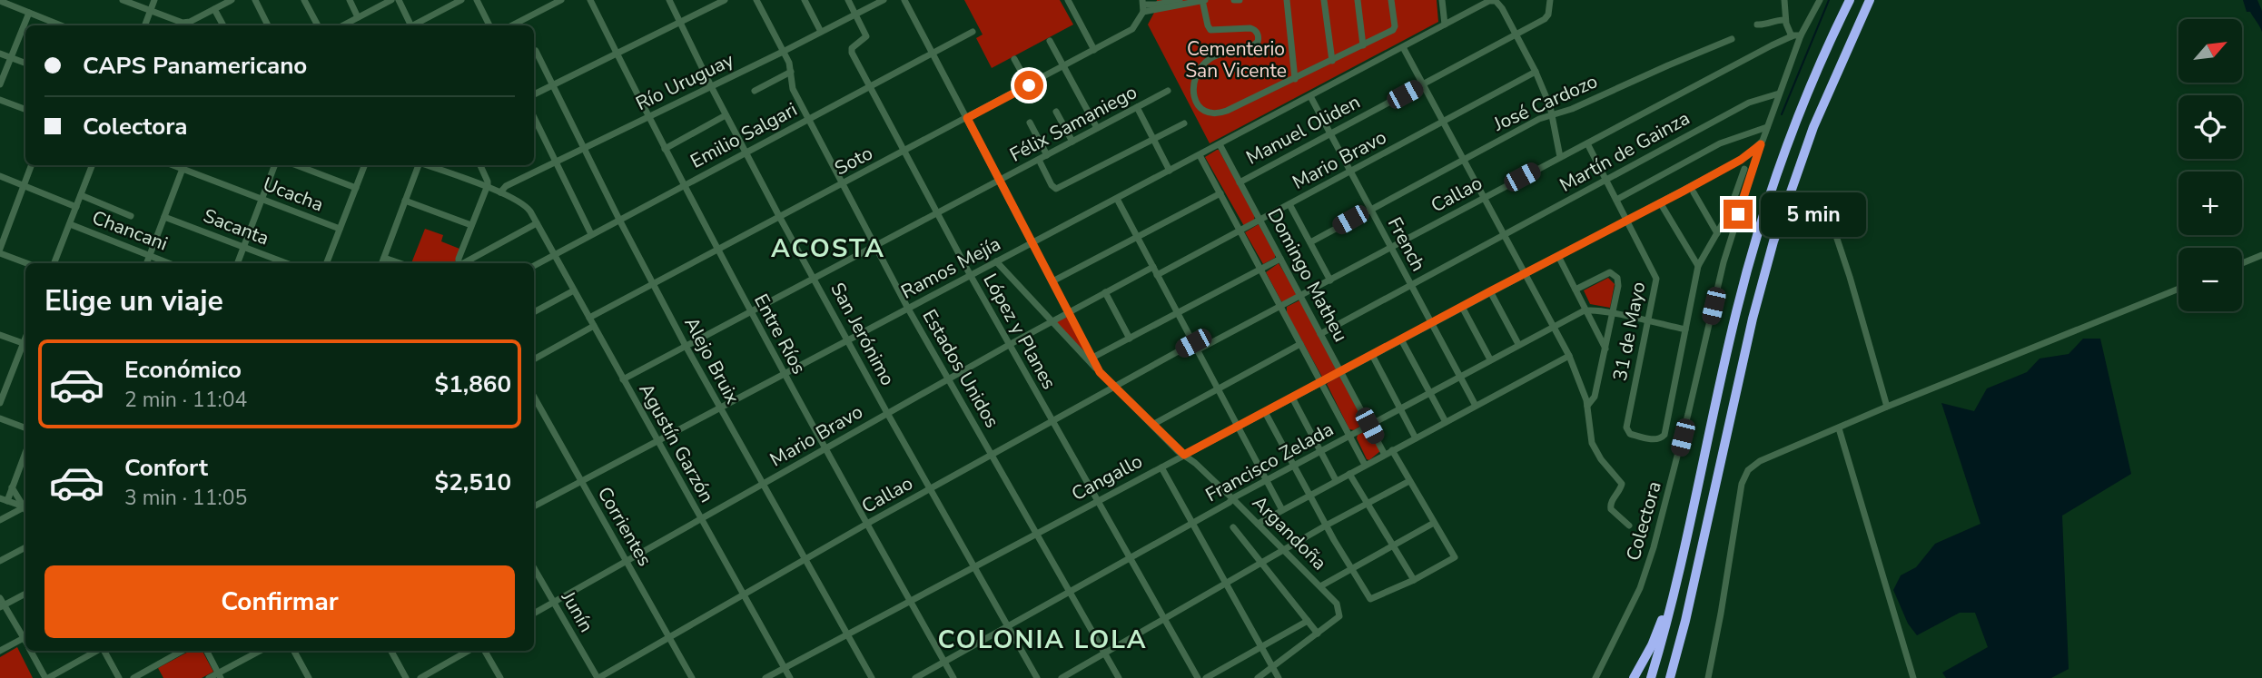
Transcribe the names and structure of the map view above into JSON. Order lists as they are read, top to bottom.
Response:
{
  "streets": {
    "street": [
      "Río Uruguay",
      "José Cardozo",
      "Félix Samaniego",
      "Manuel Oliden",
      "Emilio Salgari",
      "Martín de Gainza",
      "Mario Bravo",
      "Soto",
      "Ucacha",
      "Callao",
      "Sacanta",
      "Chancani",
      "French",
      "Ramos Mejía",
      "Domingo Matheu",
      "López y Planes",
      "31 de Mayo",
      "Entre Ríos",
      "San Jerónimo",
      "Alejo Bruix",
      "Estados Unidos",
      "Agustín Garzón",
      "Francisco Zelada",
      "Cangallo",
      "Colectora",
      "Corrientes",
      "Argandoña",
      "Junín"
    ]
  },
  "crossings": [
    ["Río Uruguay", "López y Planes"],
    ["Río Uruguay", "Entre Ríos"],
    ["Río Uruguay", "San Jerónimo"],
    ["Río Uruguay", "Alejo Bruix"],
    ["Río Uruguay", "Estados Unidos"],
    ["Río Uruguay", "Agustín Garzón"],
    ["José Cardozo", "French"],
    ["Félix Samaniego", "López y Planes"],
    ["Félix Samaniego", "Entre Ríos"],
    ["Félix Samaniego", "San Jerónimo"],
    ["Félix Samaniego", "Alejo Bruix"],
    ["Félix Samaniego", "Estados Unidos"],
    ["Félix Samaniego", "Agustín Garzón"],
    ["Félix Samaniego", "Argandoña"],
    ["Manuel Oliden", "French"],
    ["Manuel Oliden", "Domingo Matheu"],
    ["Emilio Salgari", "López y Planes"],
    ["Emilio Salgari", "Entre Ríos"],
    ["Emilio Salgari", "San Jerónimo"],
    ["Emilio Salgari", "Alejo Bruix"],
    ["Emilio Salgari", "Estados Unidos"],
    ["Emilio Salgari", "Agustín Garzón"],
    ["Emilio Salgari", "Argandoña"],
    ["Martín de Gainza", "French"],
    ["Martín de Gainza", "Domingo Matheu"],
    ["Martín de Gainza", "31 de Mayo"],
    ["Martín de Gainza", "Colectora"],
    ["Mario Bravo", "French"],
    ["Mario Bravo", "Domingo Matheu"],
    ["Mario Bravo", "López y Planes"],
    ["Mario Bravo", "Entre Ríos"],
    ["Mario Bravo", "San Jerónimo"],
    ["Mario Bravo", "Alejo Bruix"],
    ["Mario Bravo", "Estados Unidos"],
    ["Mario Bravo", "Agustín Garzón"],
    ["Mario Bravo", "Corrientes"],
    ["Mario Bravo", "Argandoña"],
    ["Mario Bravo", "Junín"],
    ["Soto", "López y Planes"],
    ["Soto", "Entre Ríos"],
    ["Soto", "San Jerónimo"],
    ["Soto", "Alejo Bruix"],
    ["Soto", "Estados Unidos"],
    ["Soto", "Agustín Garzón"],
    ["Soto", "Argandoña"],
    ["Callao", "French"],
    ["Callao", "Domingo Matheu"],
    ["Callao", "López y Planes"],
    ["Callao", "31 de Mayo"],
    ["Callao", "Entre Ríos"],
    ["Callao", "San Jerónimo"],
    ["Callao", "Alejo Bruix"],
    ["Callao", "Estados Unidos"],
    ["Callao", "Agustín Garzón"],
    ["Callao", "Colectora"],
    ["Callao", "Corrientes"],
    ["Callao", "Argandoña"],
    ["Callao", "Junín"],
    ["French", "Ramos Mejía"],
    ["French", "Francisco Zelada"],
    ["French", "Cangallo"],
    ["Ramos Mejía", "Domingo Matheu"],
    ["Ramos Mejía", "López y Planes"],
    ["Ramos Mejía", "Entre Ríos"],
    ["Ramos Mejía", "San Jerónimo"],
    ["Ramos Mejía", "Alejo Bruix"],
    ["Ramos Mejía", "Estados Unidos"],
    ["Ramos Mejía", "Agustín Garzón"],
    ["Ramos Mejía", "Corrientes"],
    ["Ramos Mejía", "Argandoña"],
    ["Domingo Matheu", "Francisco Zelada"],
    ["Domingo Matheu", "Cangallo"],
    ["López y Planes", "Francisco Zelada"],
    ["López y Planes", "Cangallo"],
    ["31 de Mayo", "Cangallo"],
    ["Entre Ríos", "Francisco Zelada"],
    ["Entre Ríos", "Cangallo"],
    ["San Jerónimo", "Francisco Zelada"],
    ["San Jerónimo", "Cangallo"],
    ["Alejo Bruix", "Cangallo"],
    ["Estados Unidos", "Francisco Zelada"],
    ["Estados Unidos", "Cangallo"],
    ["Agustín Garzón", "Cangallo"],
    ["Francisco Zelada", "Argandoña"],
    ["Cangallo", "Colectora"],
    ["Cangallo", "Argandoña"]
  ],
  "districts": ["ACOSTA", "COLONIA LOLA"],
  "parks": ["Cementerio San Vicente"],
  "north": "top right",
  "page": {
    "map_buttons": ["+", "−"],
    "banner": ["CAPS Panamericano", "Colectora"],
    "bubble": "5 min",
    "heading": "Elige un viaje",
    "list": [
      {
        "name": "Económico",
        "note": "2 min · 11:04",
        "value": "$1,860"
      },
      {
        "name": "Confort",
        "note": "3 min · 11:05",
        "value": "$2,510"
      }
    ],
    "buttons": "Confirmar"
  }
}
